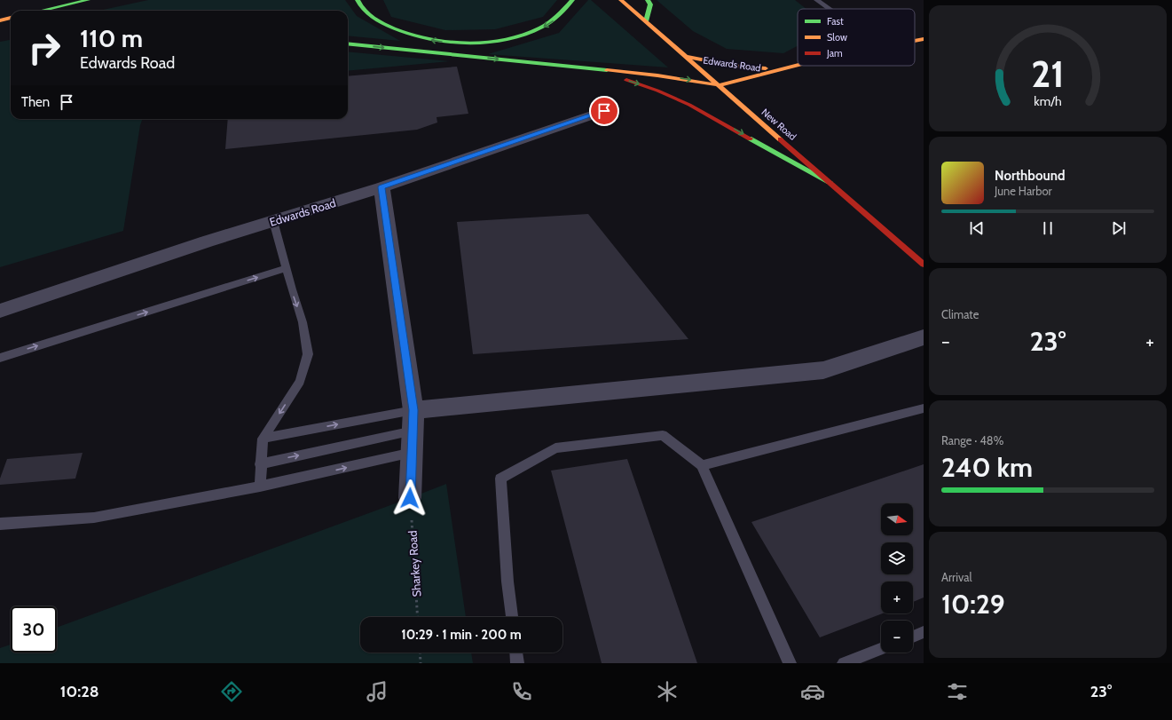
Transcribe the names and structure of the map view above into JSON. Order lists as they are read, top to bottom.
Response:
{
  "streets": {
    "main road": ["Edwards Road", "New Road"],
    "path": ["Sharkey Road"]
  },
  "crossings": [
    ["Edwards Road", "New Road"]
  ],
  "legend": ["Fast", "Slow", "Jam"],
  "north": "right",
  "page": {
    "turn": ["110 m", "Edwards Road"],
    "then": "Then",
    "song": ["Northbound", "June Harbor"],
    "tile": [
      "Climate",
      ["Range · 48%", "240 km"],
      ["Arrival", "10:29"]
    ],
    "heat": ["−", "23°", "+"],
    "map_buttons": ["+", "−"],
    "limit": "30",
    "trip": "10:29 · 1 min · 200 m",
    "tabs": ["10:28", "23°"],
    "gauge": ["21", "km/h"]
  }
}
